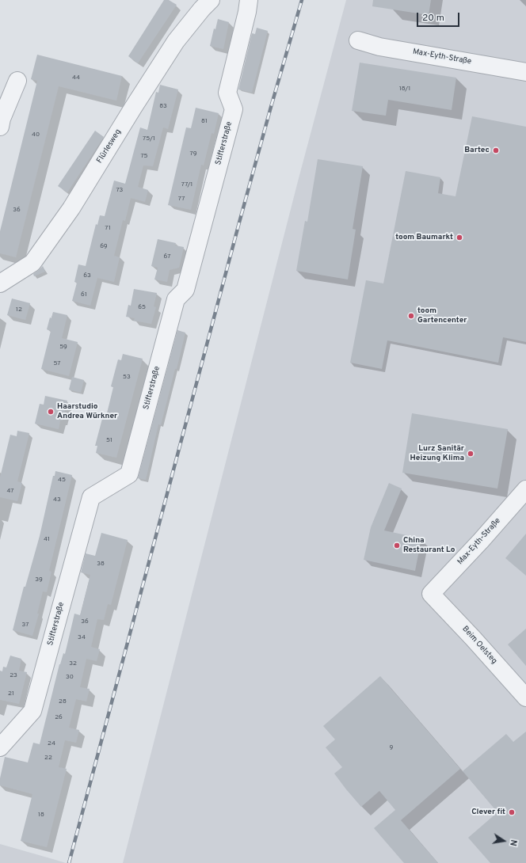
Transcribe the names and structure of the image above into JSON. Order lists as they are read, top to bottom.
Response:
{
  "streets": {
    "street": [
      "Max-Eyth-Straße",
      "Stifterstraße",
      "Flürlesweg",
      "Beim Oelsteg"
    ]
  },
  "crossings": [
    ["Max-Eyth-Straße", "Beim Oelsteg"]
  ],
  "places": [
    "Bartec",
    "toom Baumarkt",
    "toom Gartencenter",
    "Haarstudio Andrea Würkner",
    "Lurz Sanitär Heizung Klima",
    "China Restaurant Lo",
    "Clever fit"
  ],
  "house_numbers": [
    "44",
    "18/1",
    "83",
    "81",
    "40",
    "75/1",
    "79",
    "75",
    "77/1",
    "73",
    "77",
    "36",
    "71",
    "69",
    "67",
    "63",
    "61",
    "65",
    "12",
    "59",
    "57",
    "53",
    "51",
    "45",
    "47",
    "43",
    "41",
    "38",
    "39",
    "36",
    "37",
    "34",
    "32",
    "23",
    "30",
    "21",
    "28",
    "26",
    "24",
    "9",
    "22",
    "18"
  ],
  "scale_bar": "20 m",
  "north": "right"
}
